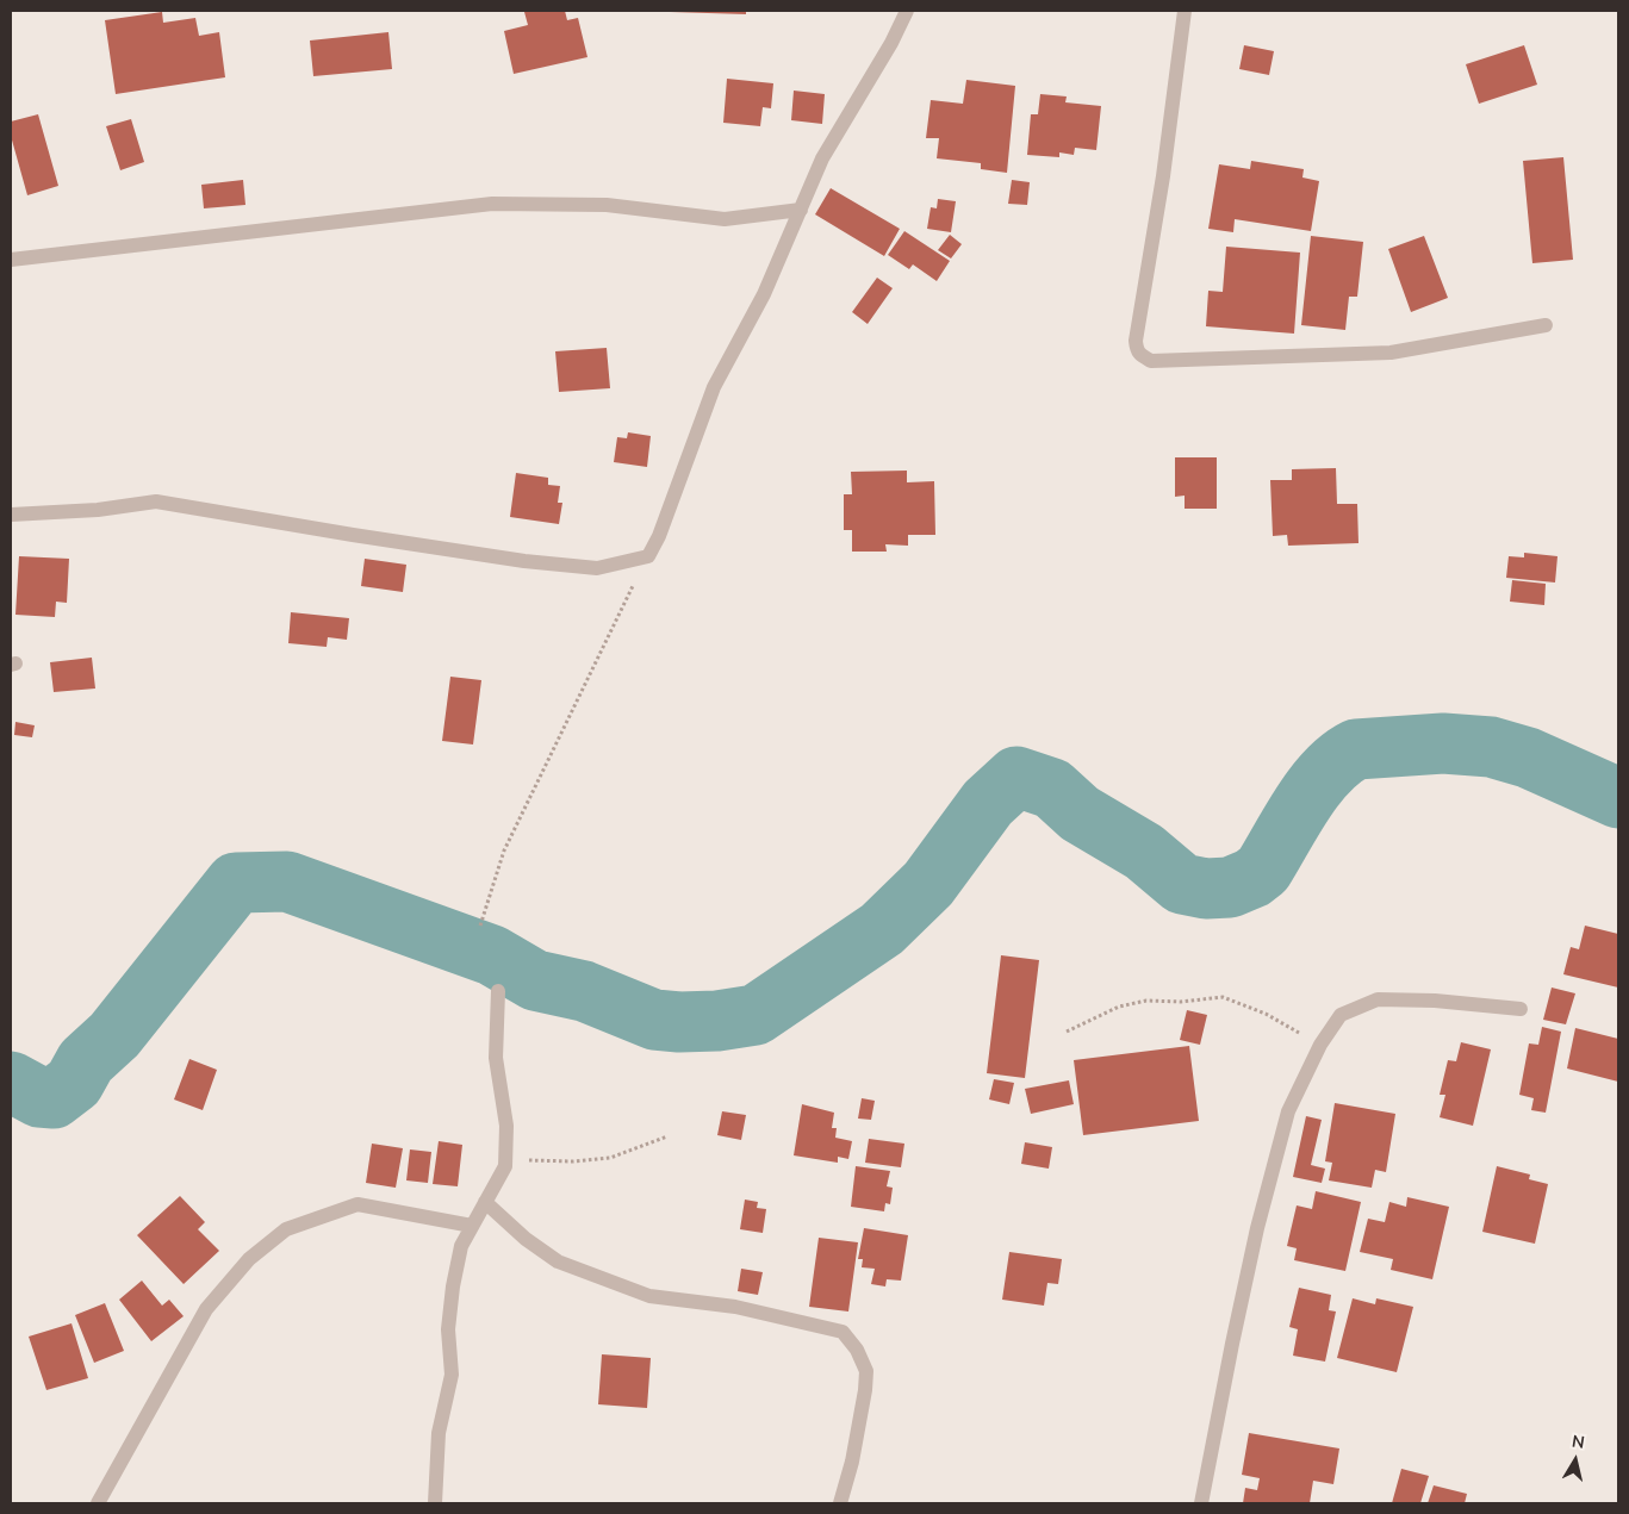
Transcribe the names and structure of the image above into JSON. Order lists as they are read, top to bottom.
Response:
{
  "north": "top"
}
